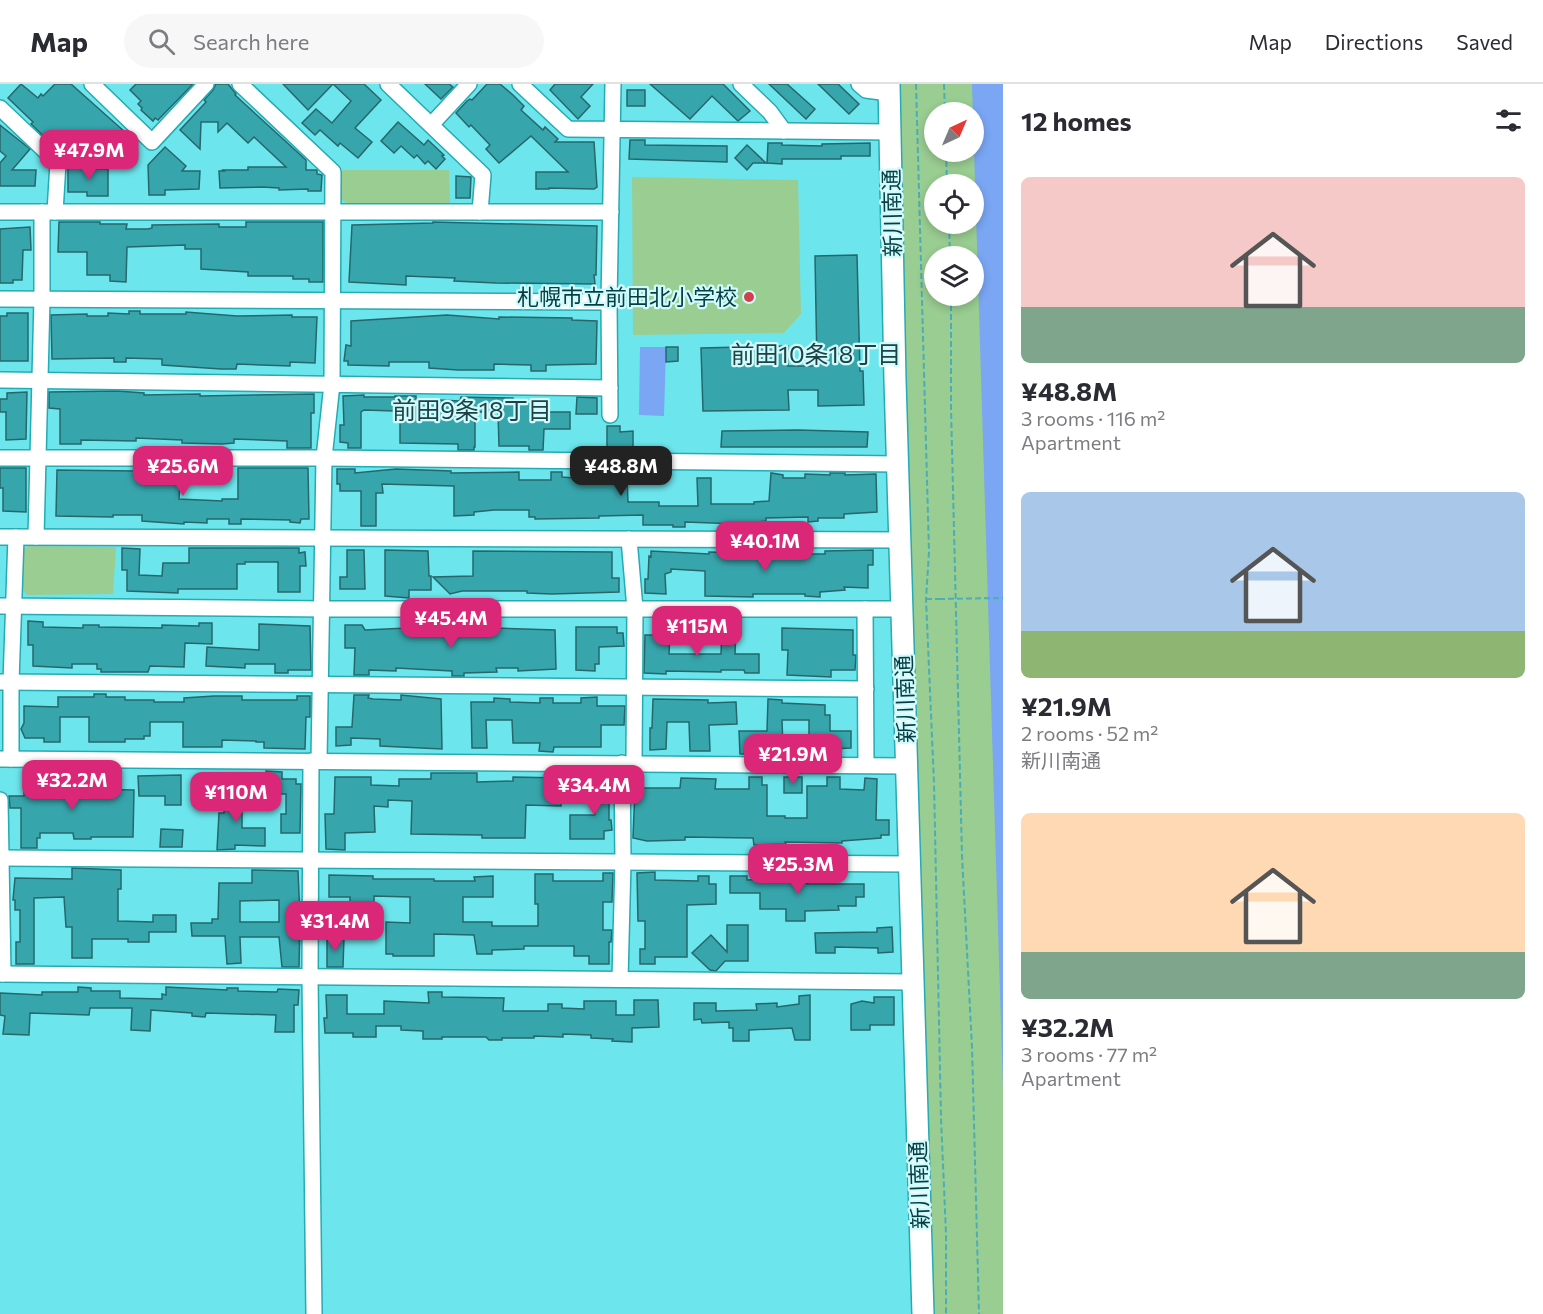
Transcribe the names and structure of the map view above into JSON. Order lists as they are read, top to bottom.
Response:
{
  "streets": {
    "street": ["新川南通"]
  },
  "districts": ["前田10条18丁目", "前田9条18丁目"],
  "places": ["札幌市立前田北小学校"],
  "north": "top right",
  "page": {
    "header": "Map",
    "search": "Search here",
    "nav": ["Map", "Directions", "Saved"],
    "heading": "12 homes",
    "price": [
      "¥47.9M",
      "¥25.6M",
      "¥48.8M",
      "¥40.1M",
      "¥45.4M",
      "¥115M",
      "¥21.9M",
      "¥32.2M",
      "¥34.4M",
      "¥110M",
      "¥25.3M",
      "¥31.4M"
    ],
    "list": [
      {
        "name": "¥48.8M",
        "note": "3 rooms · 116 m² · Apartment"
      },
      {
        "name": "¥21.9M",
        "note": "2 rooms · 52 m² · 新川南通"
      },
      {
        "name": "¥32.2M",
        "note": "3 rooms · 77 m² · Apartment"
      }
    ]
  }
}
